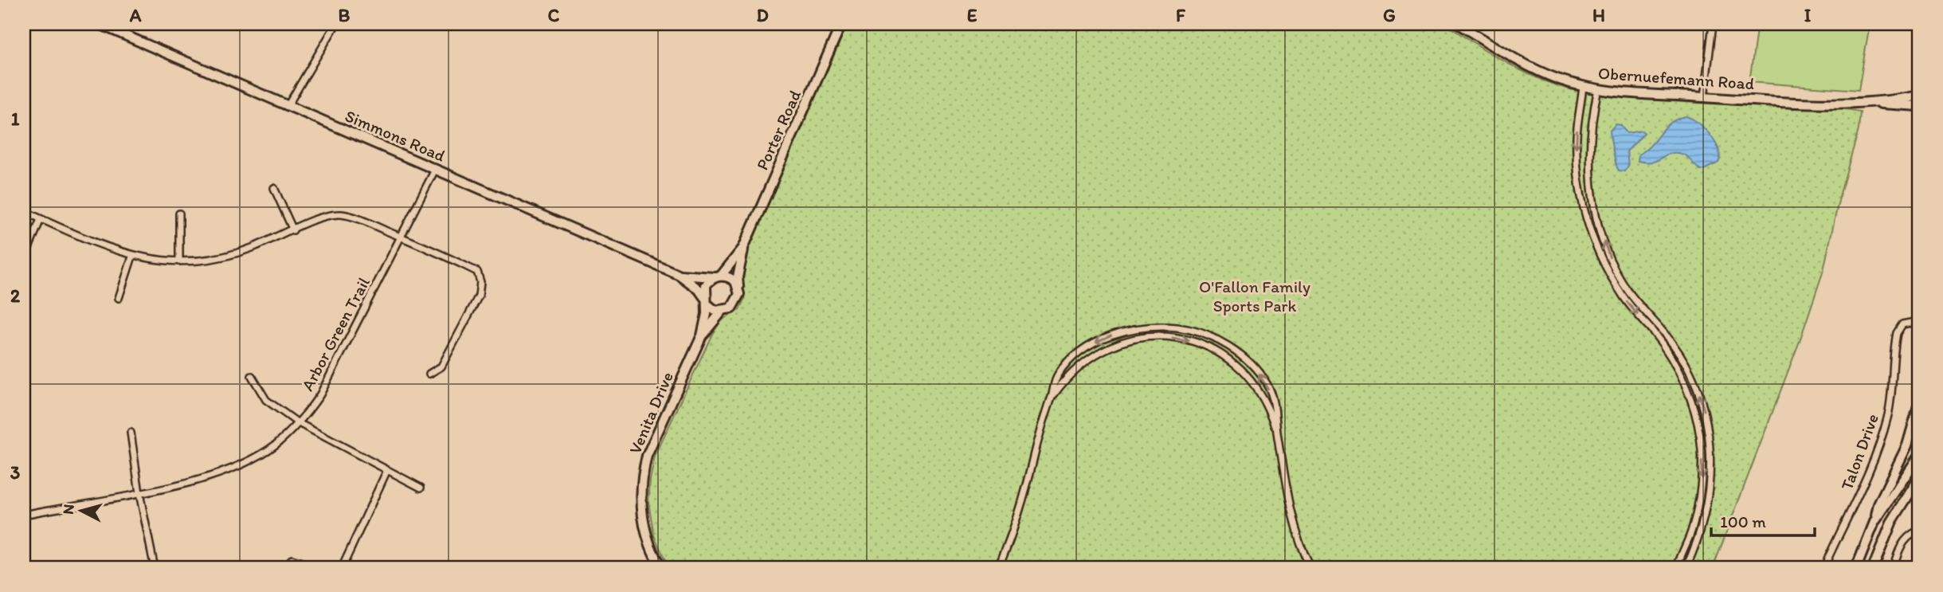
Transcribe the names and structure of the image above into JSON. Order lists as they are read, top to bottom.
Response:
{
  "streets": {
    "street": [
      "Obernuefemann Road",
      "Porter Road",
      "Simmons Road",
      "Arbor Green Trail",
      "Venita Drive",
      "Talon Drive"
    ]
  },
  "crossings": [
    ["Porter Road", "Simmons Road"],
    ["Porter Road", "Venita Drive"],
    ["Simmons Road", "Arbor Green Trail"],
    ["Simmons Road", "Venita Drive"]
  ],
  "parks": ["O'Fallon Family Sports Park"],
  "scale_bar": "100 m",
  "north": "left",
  "grid": {
    "columns": [
      "A",
      "B",
      "C",
      "D",
      "E",
      "F",
      "G",
      "H",
      "I"
    ],
    "rows": ["1", "2", "3"]
  }
}
